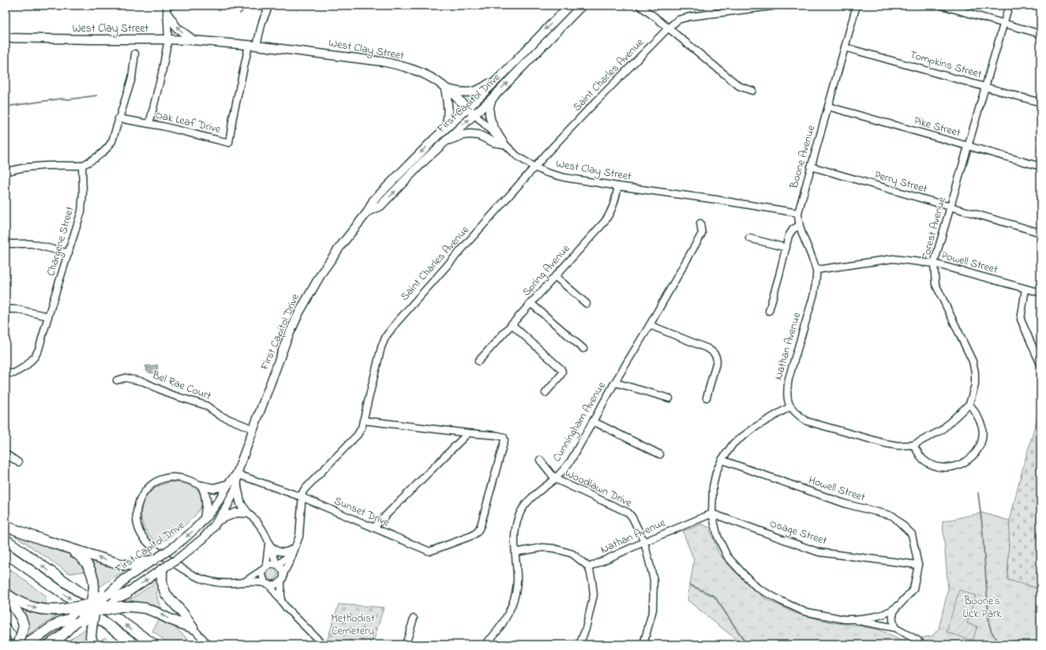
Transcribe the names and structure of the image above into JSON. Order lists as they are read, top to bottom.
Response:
{
  "streets": {
    "main road": ["West Clay Street", "First Capitol Drive"],
    "street": [
      "Tompkins Street",
      "Saint Charles Avenue",
      "Oak Leaf Drive",
      "Pike Street",
      "Boone Avenue",
      "Perry Street",
      "Forest Avenue",
      "Chargene Street",
      "Powell Street",
      "Spring Avenue",
      "Nathan Avenue",
      "Bel Rae Court",
      "Cunningham Avenue",
      "Woodlawn Drive",
      "Howell Street",
      "Sunset Drive",
      "Osage Street"
    ]
  },
  "crossings": [
    ["West Clay Street", "Saint Charles Avenue"],
    ["West Clay Street", "First Capitol Drive"],
    ["West Clay Street", "Oak Leaf Drive"],
    ["West Clay Street", "Boone Avenue"],
    ["West Clay Street", "Spring Avenue"],
    ["Tompkins Street", "Boone Avenue"],
    ["Tompkins Street", "Forest Avenue"],
    ["Saint Charles Avenue", "Sunset Drive"],
    ["First Capitol Drive", "Bel Rae Court"],
    ["First Capitol Drive", "Sunset Drive"],
    ["Pike Street", "Boone Avenue"],
    ["Pike Street", "Forest Avenue"],
    ["Boone Avenue", "Perry Street"],
    ["Boone Avenue", "Nathan Avenue"],
    ["Perry Street", "Forest Avenue"],
    ["Forest Avenue", "Powell Street"],
    ["Powell Street", "Nathan Avenue"],
    ["Nathan Avenue", "Woodlawn Drive"],
    ["Nathan Avenue", "Osage Street"],
    ["Cunningham Avenue", "Woodlawn Drive"],
    ["Howell Street", "Osage Street"]
  ],
  "parks": ["Boone's Lick Park", "Methodist Cemetery"]
}
